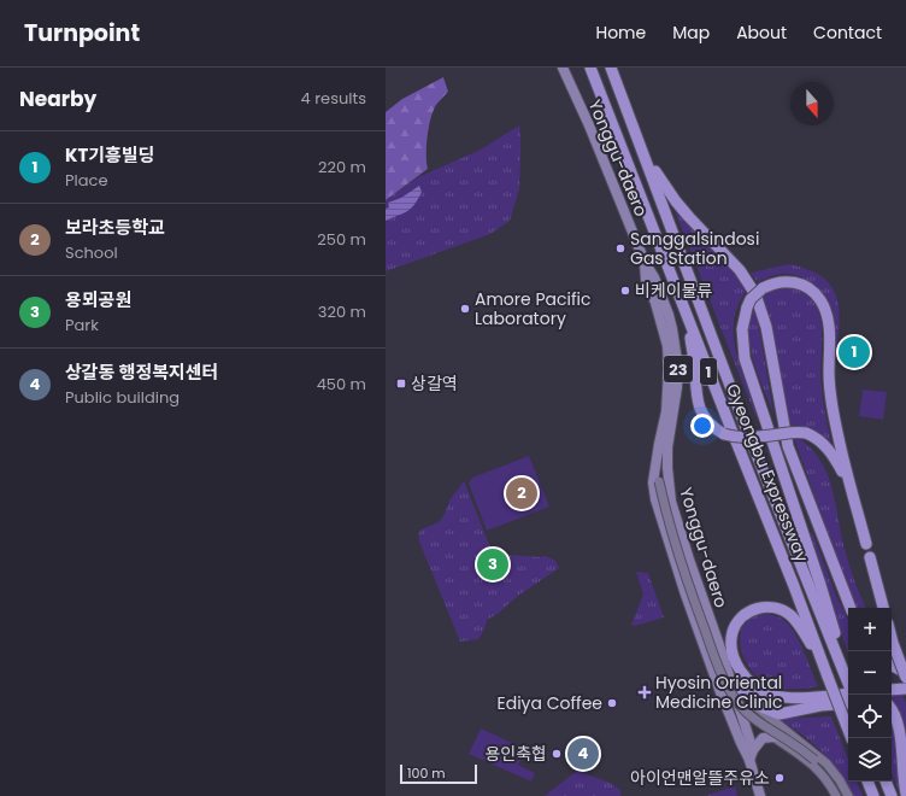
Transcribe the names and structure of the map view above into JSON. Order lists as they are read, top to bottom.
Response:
{
  "streets": {
    "highway": ["1", "Gyeongbu Expressway"],
    "main road": ["Yonggu-daero", "23"]
  },
  "crossings": [
    ["1", "Gyeongbu Expressway"]
  ],
  "places": {
    "other": [
      "Sanggalsindosi Gas Station",
      "비케이물류",
      "Amore Pacific Laboratory",
      "Ediya Coffee",
      "용인축협",
      "아이언맨알뜰주유소"
    ],
    "transit": ["상갈역"],
    "health": ["Hyosin Oriental Medicine Clinic"]
  },
  "scale_bar": "100 m",
  "north": "bottom",
  "page": {
    "header": "Turnpoint",
    "nav": [
      "Home",
      "Map",
      "About",
      "Contact"
    ],
    "heading": ["Nearby", "4 results"],
    "list": [
      {
        "mark": "1",
        "name": "KT기흥빌딩",
        "note": "Place",
        "value": "220 m"
      },
      {
        "mark": "2",
        "name": "보라초등학교",
        "note": "School",
        "value": "250 m"
      },
      {
        "mark": "3",
        "name": "용뫼공원",
        "note": "Park",
        "value": "320 m"
      },
      {
        "mark": "4",
        "name": "상갈동 행정복지센터",
        "note": "Public building",
        "value": "450 m"
      }
    ],
    "pins": [
      "1",
      "2",
      "3",
      "4"
    ],
    "map_buttons": ["+", "−"],
    "scale": "100 m"
  }
}
